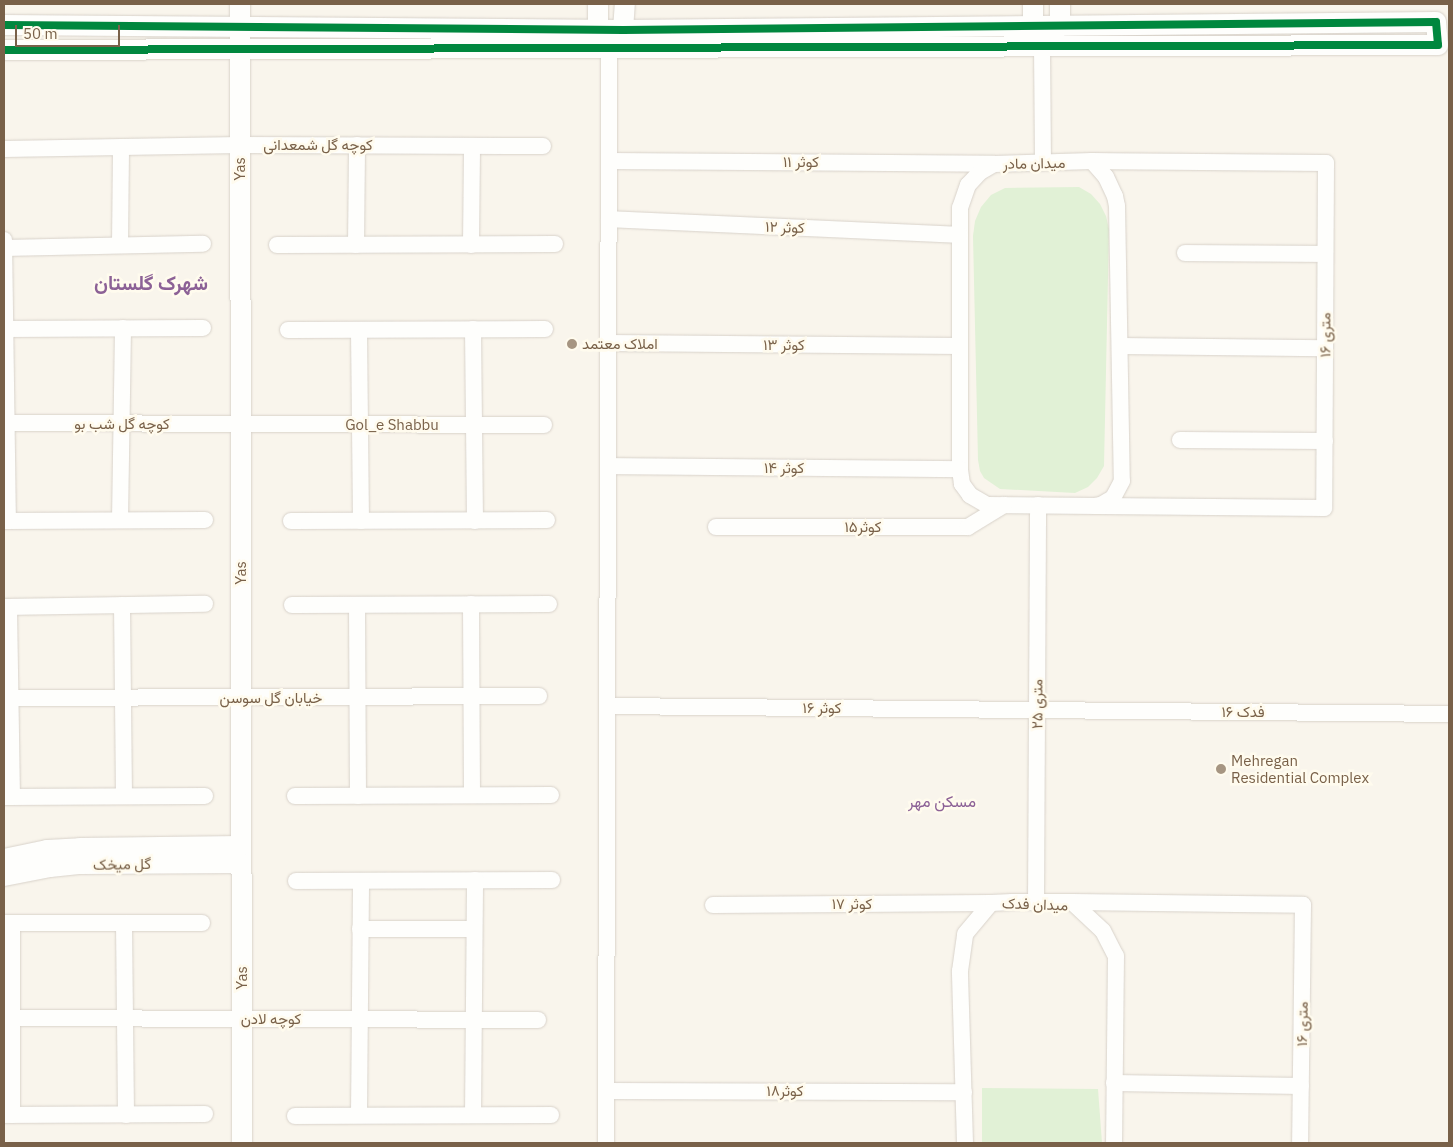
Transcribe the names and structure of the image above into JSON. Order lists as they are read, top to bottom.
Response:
{
  "streets": {
    "street": [
      "کوچه گل شمعدانی",
      "کوثر ۱۱",
      "میدان مادر",
      "Yas",
      "کوثر ۱۲",
      "۱۶ متری",
      "کوثر ۱۳",
      "کوچه گل شب بو",
      "Gol_e Shabbu",
      "کوثر ۱۴",
      "کوثر۱۵",
      "خیابان گل سوسن",
      "۲۵ متری",
      "کوثر ۱۶",
      "فدک ۱۶",
      "گل میخک",
      "کوثر ۱۷",
      "میدان فدک",
      "کوچه لادن",
      "کوثر۱۸"
    ]
  },
  "crossings": [
    ["کوچه گل شمعدانی", "Yas"],
    ["کوثر ۱۱", "میدان مادر"],
    ["میدان مادر", "کوثر ۱۲"],
    ["میدان مادر", "۱۶ متری"],
    ["میدان مادر", "کوثر ۱۳"],
    ["میدان مادر", "کوثر ۱۴"],
    ["میدان مادر", "کوثر۱۵"],
    ["میدان مادر", "۲۵ متری"],
    ["Yas", "کوچه گل شب بو"],
    ["Yas", "Gol_e Shabbu"],
    ["Yas", "خیابان گل سوسن"],
    ["Yas", "گل میخک"],
    ["Yas", "کوچه لادن"],
    ["۱۶ متری", "میدان فدک"],
    ["کوچه گل شب بو", "Gol_e Shabbu"],
    ["۲۵ متری", "کوثر ۱۶"],
    ["۲۵ متری", "فدک ۱۶"],
    ["۲۵ متری", "میدان فدک"],
    ["کوثر ۱۶", "فدک ۱۶"],
    ["کوثر ۱۷", "میدان فدک"],
    ["میدان فدک", "کوثر۱۸"]
  ],
  "districts": ["شهرک گلستان", "مسکن مهر"],
  "places": ["املاک معتمد", "Mehregan Residential Complex"],
  "scale_bar": "50 m"
}
